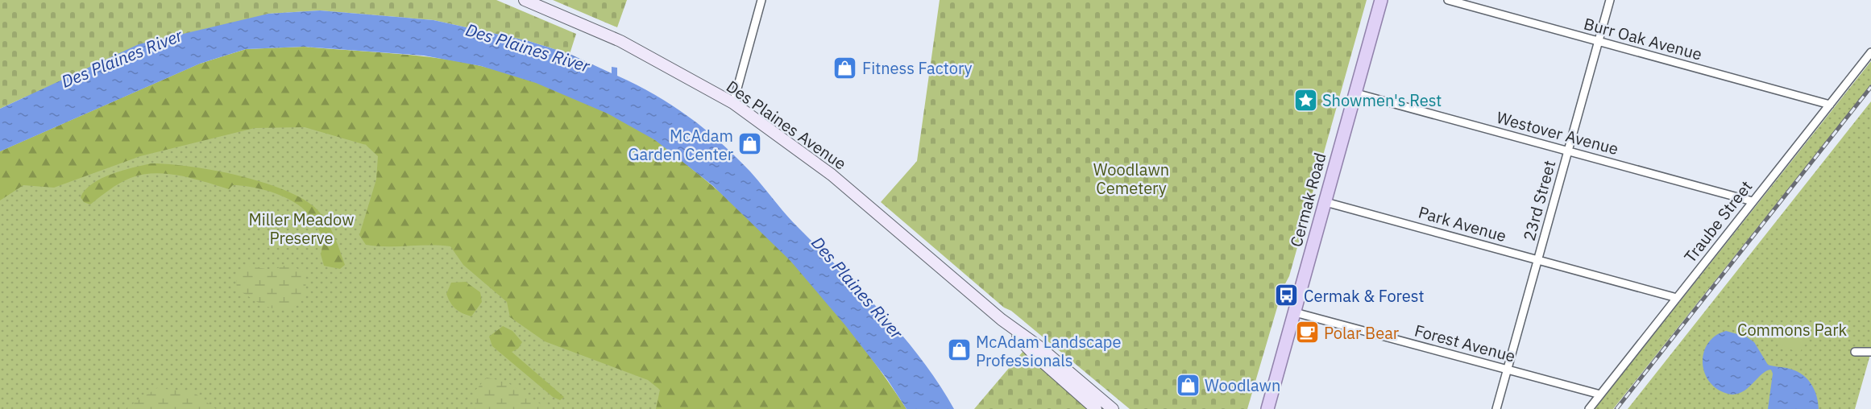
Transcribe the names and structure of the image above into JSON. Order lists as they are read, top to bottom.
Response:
{
  "streets": {
    "main road": ["Des Plaines Avenue", "Cermak Road"],
    "street": [
      "Burr Oak Avenue",
      "Westover Avenue",
      "23rd Street",
      "Traube Street",
      "Park Avenue",
      "Forest Avenue"
    ]
  },
  "crossings": [
    ["Burr Oak Avenue", "23rd Street"],
    ["Burr Oak Avenue", "Traube Street"],
    ["Westover Avenue", "Cermak Road"],
    ["Westover Avenue", "23rd Street"],
    ["Westover Avenue", "Traube Street"],
    ["Cermak Road", "Park Avenue"],
    ["Cermak Road", "Forest Avenue"],
    ["23rd Street", "Park Avenue"],
    ["23rd Street", "Forest Avenue"],
    ["Traube Street", "Park Avenue"],
    ["Traube Street", "Forest Avenue"]
  ],
  "water": ["Des Plaines River"],
  "parks": ["Woodlawn Cemetery", "Miller Meadow Preserve", "Commons Park"],
  "places": {
    "shop": [
      "Fitness Factory",
      "McAdam Garden Center",
      "McAdam Landscape Professionals",
      "Woodlawn"
    ],
    "place": ["Showmen's Rest"],
    "bus stop": ["Cermak & Forest"],
    "cafe": ["Polar Bear"]
  }
}
